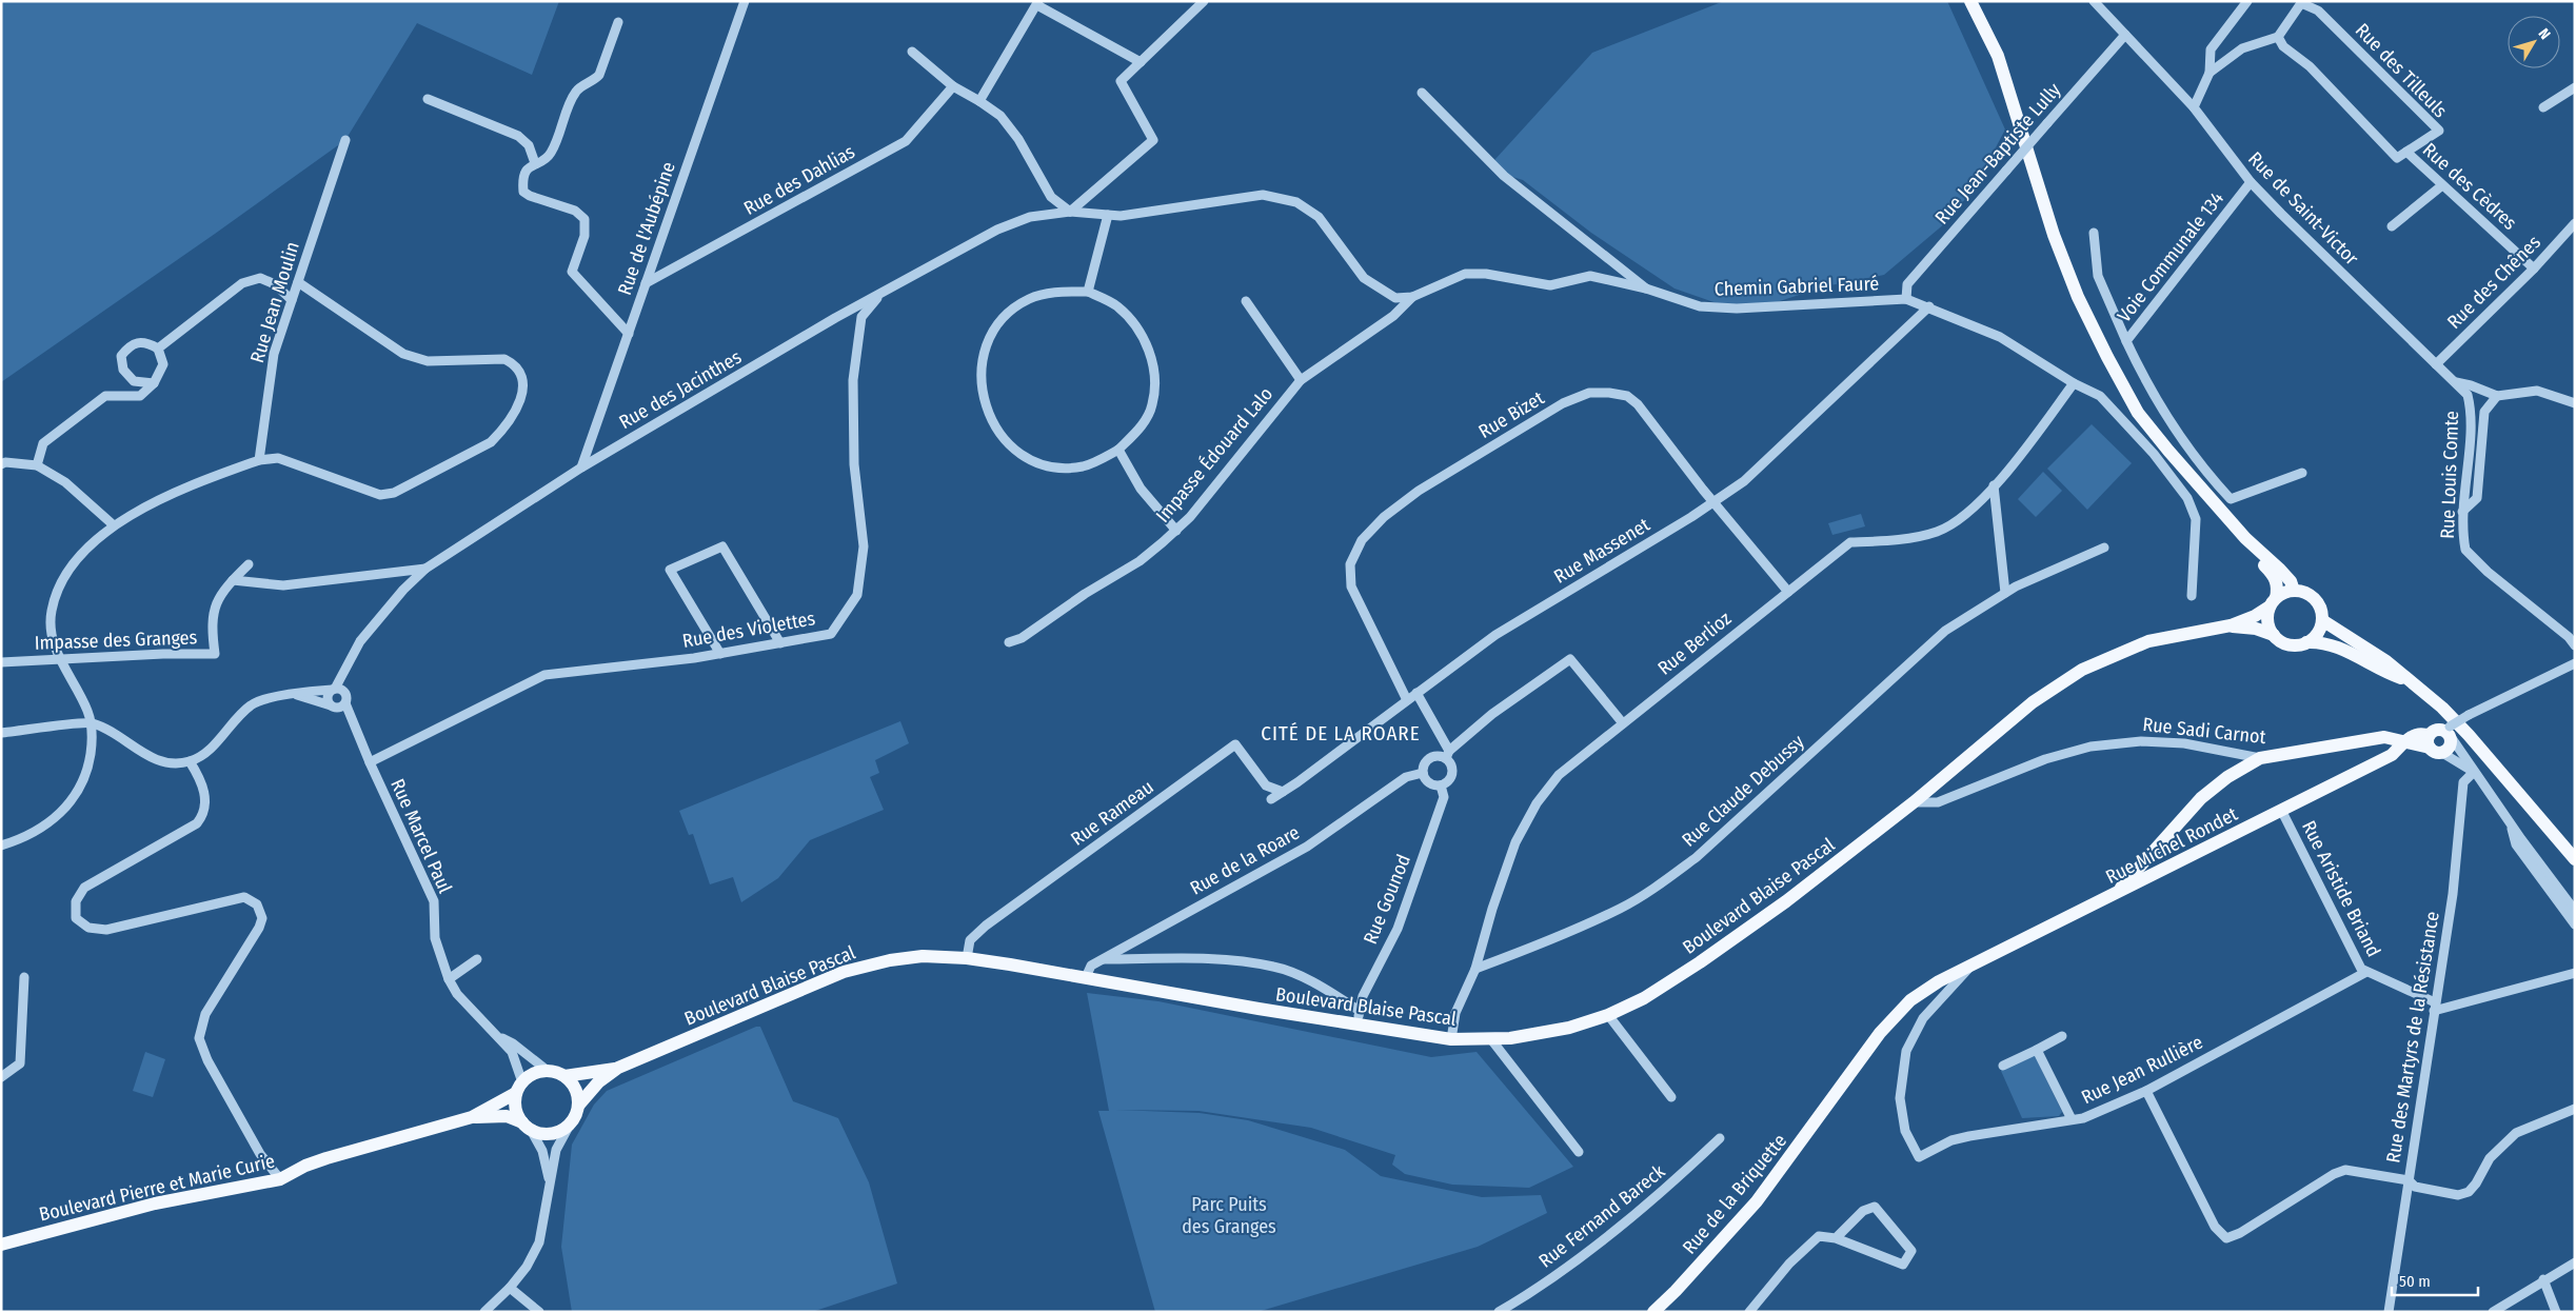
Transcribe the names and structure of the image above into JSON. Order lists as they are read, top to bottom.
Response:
{
  "streets": {
    "main road": [
      "Rue Sadi Carnot",
      "Rue Michel Rondet",
      "Boulevard Blaise Pascal",
      "Boulevard Pierre et Marie Curie",
      "Rue de la Briquette"
    ],
    "street": [
      "Rue des Tilleuls",
      "Rue Jean-Baptiste Lully",
      "Rue des Dahlias",
      "Rue des Cèdres",
      "Rue de Saint-Victor",
      "Rue de l'Aubépine",
      "Voie Communale 134",
      "Rue des Chênes",
      "Chemin Gabriel Fauré",
      "Rue Jean Moulin",
      "Rue des Jacinthes",
      "Rue Bizet",
      "Impasse Édouard Lalo",
      "Rue Louis Comte",
      "Rue Massenet",
      "Rue des Violettes",
      "Impasse des Granges",
      "Rue Berlioz",
      "Rue Claude Debussy",
      "Rue Rameau",
      "Rue Marcel Paul",
      "Rue de la Roare",
      "Rue Aristide Briand",
      "Rue Gounod",
      "Rue des Martyrs de la Résistance",
      "Rue Jean Rullière",
      "Rue Fernand Bareck"
    ]
  },
  "crossings": [
    ["Rue des Tilleuls", "Rue des Cèdres"],
    ["Rue Jean-Baptiste Lully", "Rue de Saint-Victor"],
    ["Rue Jean-Baptiste Lully", "Chemin Gabriel Fauré"],
    ["Rue des Dahlias", "Rue de l'Aubépine"],
    ["Rue des Cèdres", "Rue des Chênes"],
    ["Rue de Saint-Victor", "Voie Communale 134"],
    ["Rue de Saint-Victor", "Rue des Chênes"],
    ["Rue de Saint-Victor", "Rue Louis Comte"],
    ["Rue de l'Aubépine", "Rue des Jacinthes"],
    ["Chemin Gabriel Fauré", "Rue Massenet"],
    ["Chemin Gabriel Fauré", "Rue Berlioz"],
    ["Rue des Jacinthes", "Impasse Édouard Lalo"],
    ["Rue des Jacinthes", "Rue des Violettes"],
    ["Rue des Jacinthes", "Rue Marcel Paul"],
    ["Rue Bizet", "Rue Massenet"],
    ["Rue Bizet", "Rue Berlioz"],
    ["Rue Massenet", "Rue Rameau"],
    ["Rue des Violettes", "Rue Marcel Paul"],
    ["Rue Berlioz", "Rue Claude Debussy"],
    ["Rue Berlioz", "Rue de la Roare"],
    ["Rue Berlioz", "Boulevard Blaise Pascal"],
    ["Rue Sadi Carnot", "Rue Michel Rondet"],
    ["Rue Sadi Carnot", "Boulevard Blaise Pascal"],
    ["Rue Rameau", "Boulevard Blaise Pascal"],
    ["Rue Marcel Paul", "Boulevard Blaise Pascal"],
    ["Rue Michel Rondet", "Rue Aristide Briand"],
    ["Rue Michel Rondet", "Rue Jean Rullière"],
    ["Rue Michel Rondet", "Rue de la Briquette"],
    ["Rue de la Roare", "Boulevard Blaise Pascal"],
    ["Rue de la Roare", "Rue Gounod"],
    ["Rue Aristide Briand", "Rue des Martyrs de la Résistance"],
    ["Rue Aristide Briand", "Rue Jean Rullière"],
    ["Boulevard Blaise Pascal", "Rue Gounod"]
  ],
  "districts": ["CITÉ DE LA ROARE"],
  "parks": ["Parc Puits des Granges"],
  "scale_bar": "50 m",
  "north": "top right"
}
